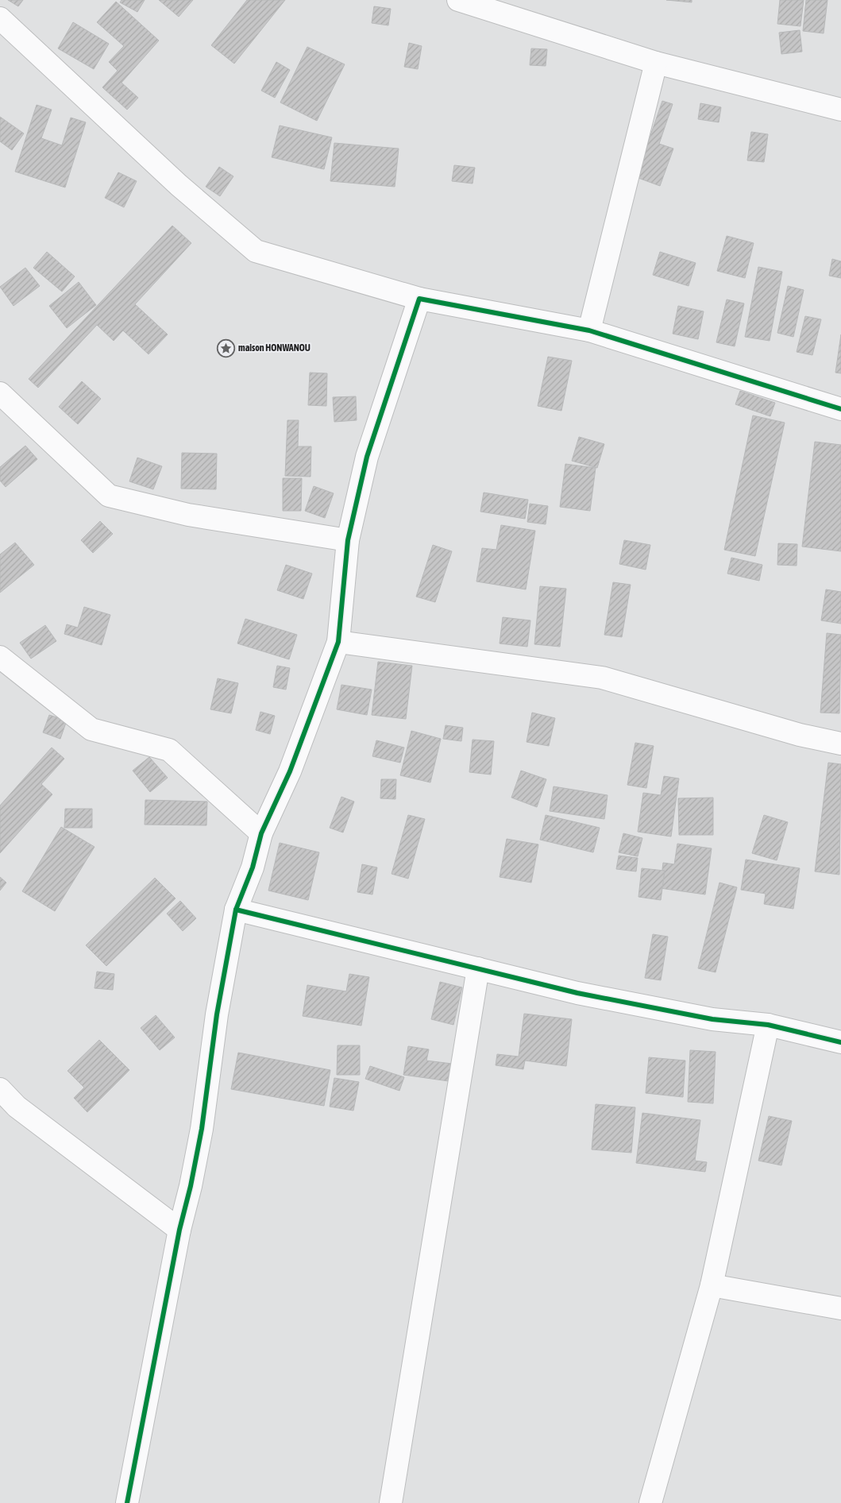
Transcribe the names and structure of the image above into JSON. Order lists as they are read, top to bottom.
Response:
{
  "places": {
    "place": ["maison HONWANOU"]
  }
}
